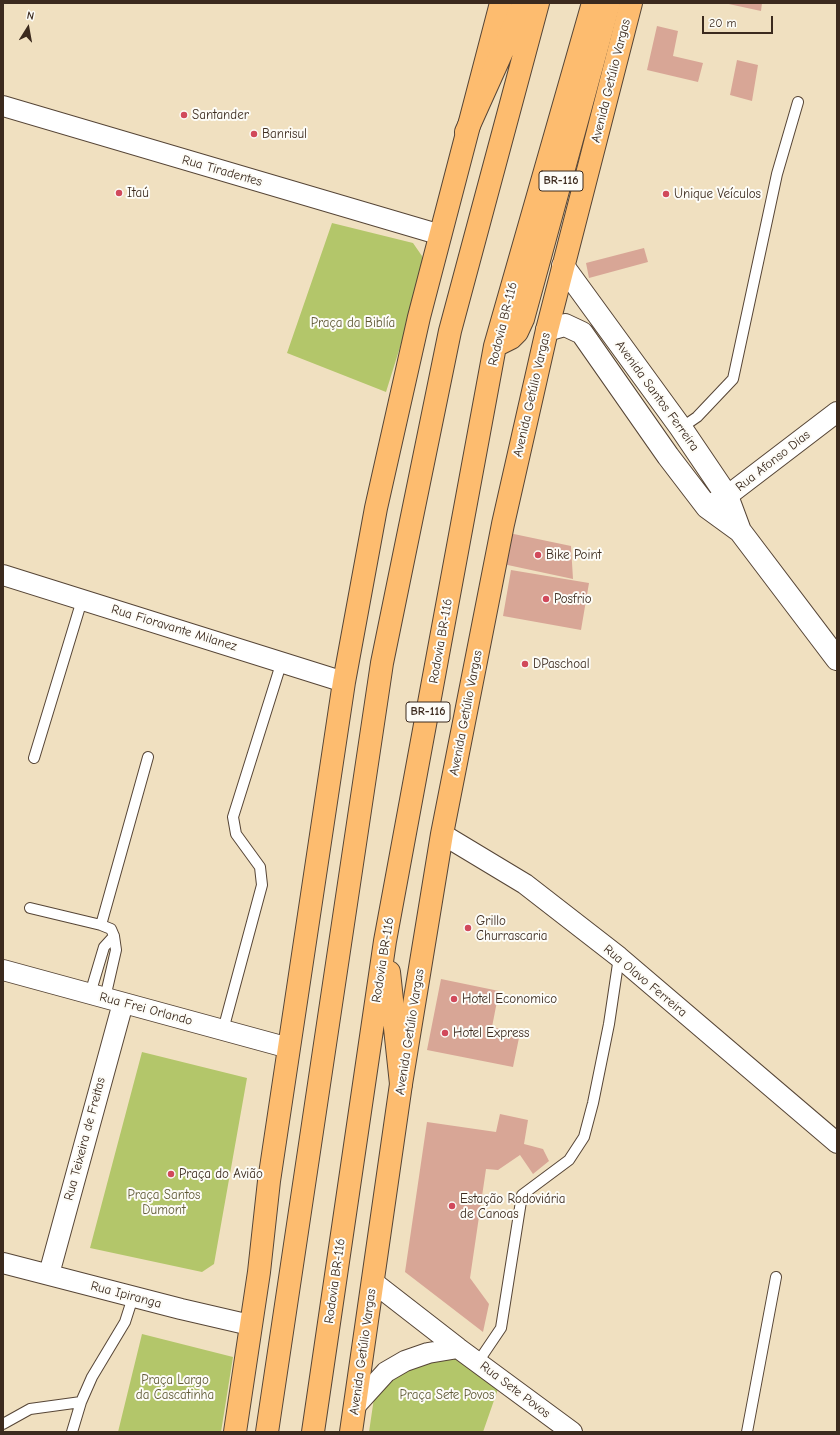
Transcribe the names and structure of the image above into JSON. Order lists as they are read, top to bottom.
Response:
{
  "streets": {
    "main road": ["Avenida Getúlio Vargas", "BR-116", "Rodovia BR-116"],
    "street": [
      "Rua Tiradentes",
      "Avenida Santos Ferreira",
      "Rua Afonso Dias",
      "Rua Fioravante Milanez",
      "Rua Olavo Ferreira",
      "Rua Frei Orlando",
      "Rua Teixeira de Freitas",
      "Rua Ipiranga",
      "Rua Sete Povos"
    ]
  },
  "crossings": [
    ["Avenida Getúlio Vargas", "Avenida Santos Ferreira"],
    ["Avenida Getúlio Vargas", "Rua Olavo Ferreira"],
    ["Avenida Getúlio Vargas", "Rua Sete Povos"],
    ["BR-116", "Rodovia BR-116"],
    ["Avenida Santos Ferreira", "Rua Afonso Dias"],
    ["Rua Frei Orlando", "Rua Teixeira de Freitas"],
    ["Rua Teixeira de Freitas", "Rua Ipiranga"]
  ],
  "parks": [
    "Praça da Biblía",
    "Praça Santos Dumont",
    "Praça Largo da Cascatinha",
    "Praça Sete Povos"
  ],
  "places": [
    "Santander",
    "Banrisul",
    "Itaú",
    "Unique Veículos",
    "Bike Point",
    "Posfrio",
    "DPaschoal",
    "Grillo Churrascaria",
    "Hotel Economico",
    "Hotel Express",
    "Praça do Avião",
    "Estação Rodoviária de Canoas"
  ],
  "scale_bar": "20 m",
  "north": "top"
}
